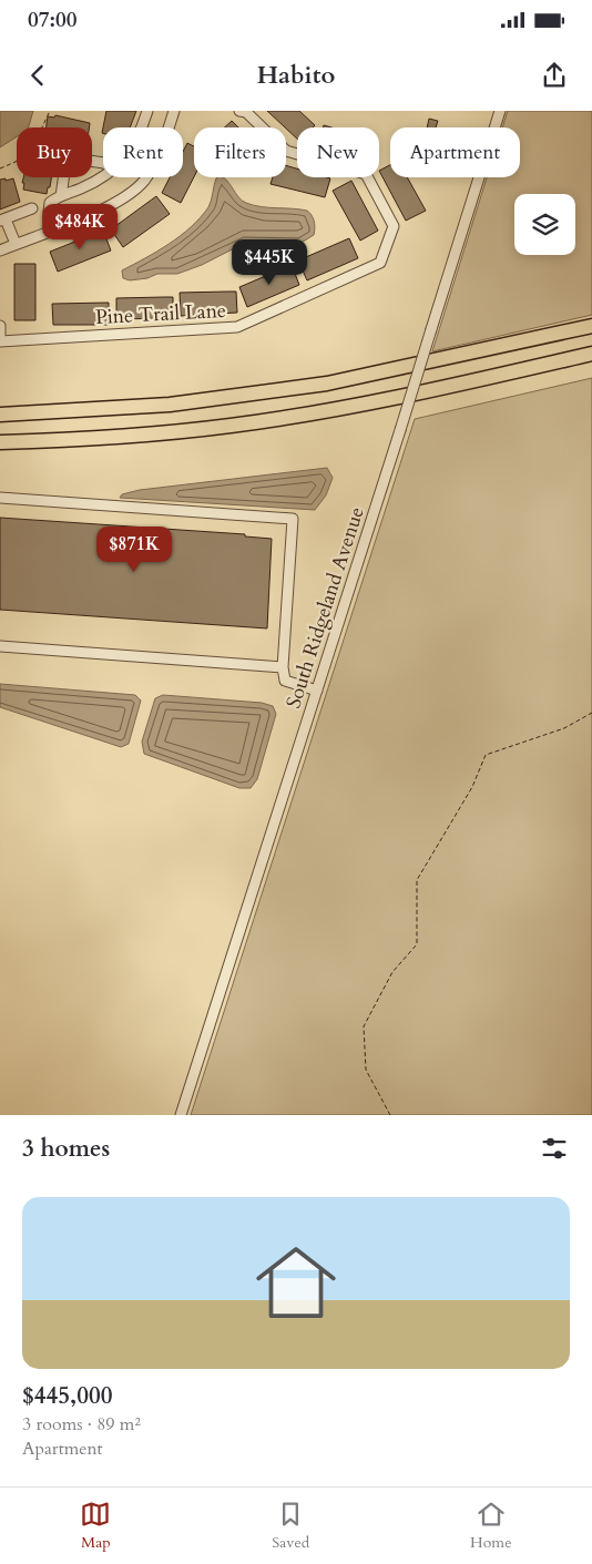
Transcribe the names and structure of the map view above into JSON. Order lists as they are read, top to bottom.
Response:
{
  "streets": {
    "street": ["Pine Trail Lane", "South Ridgeland Avenue"]
  },
  "page": {
    "status": "07:00",
    "header": "Habito",
    "chip": [
      "Buy",
      "Rent",
      "Filters",
      "New",
      "Apartment"
    ],
    "price": ["$484K", "$445K", "$871K"],
    "heading": "3 homes",
    "list": [
      {
        "name": "$445,000",
        "note": "3 rooms · 89 m² · Apartment"
      }
    ],
    "tabs": ["Map", "Saved", "Home"]
  }
}
